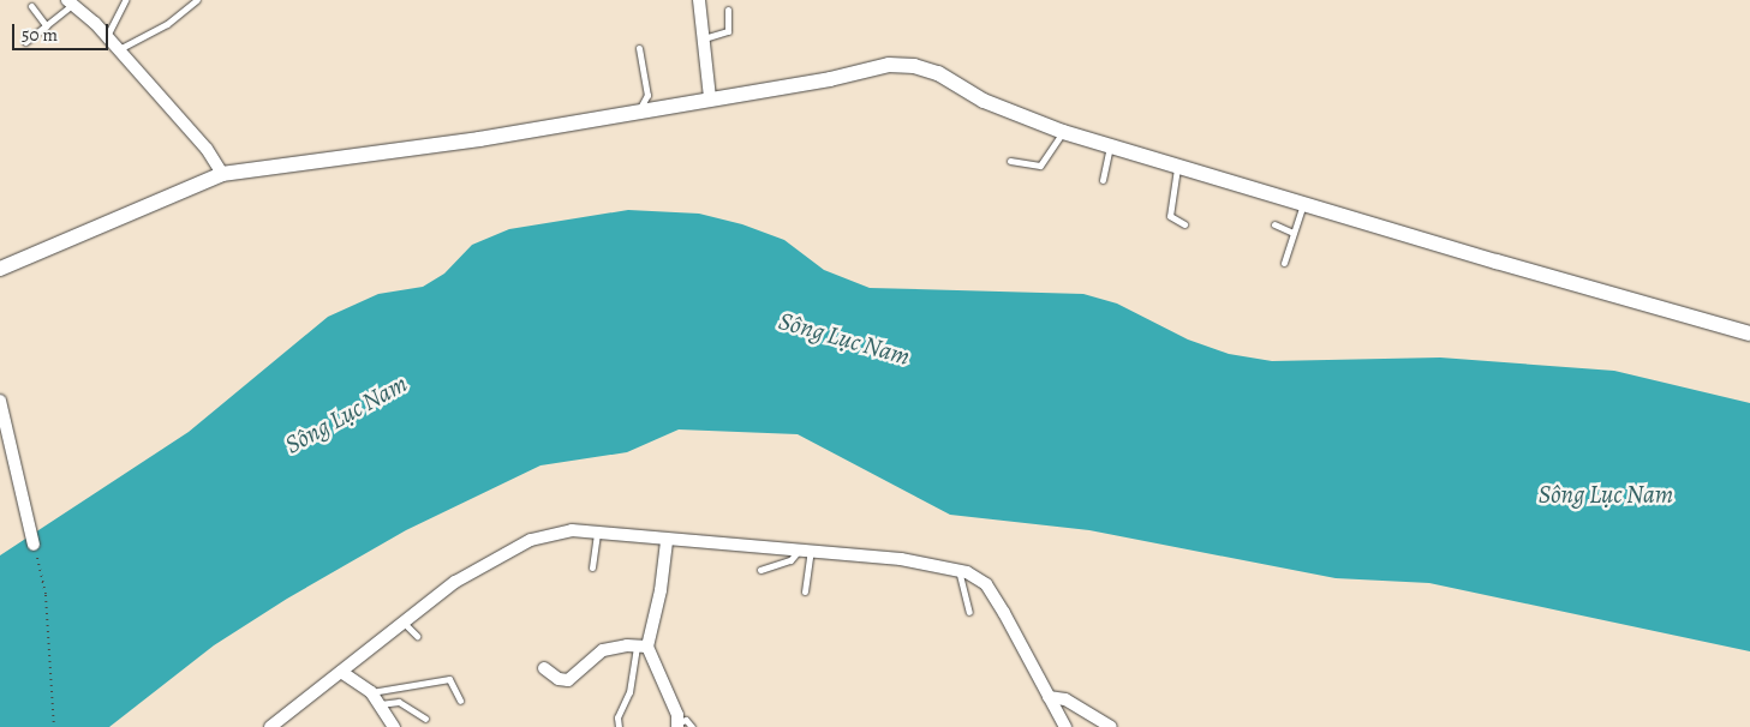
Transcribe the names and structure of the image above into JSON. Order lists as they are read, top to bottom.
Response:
{
  "water": ["Sông Lục Nam"],
  "scale_bar": "50 m"
}
